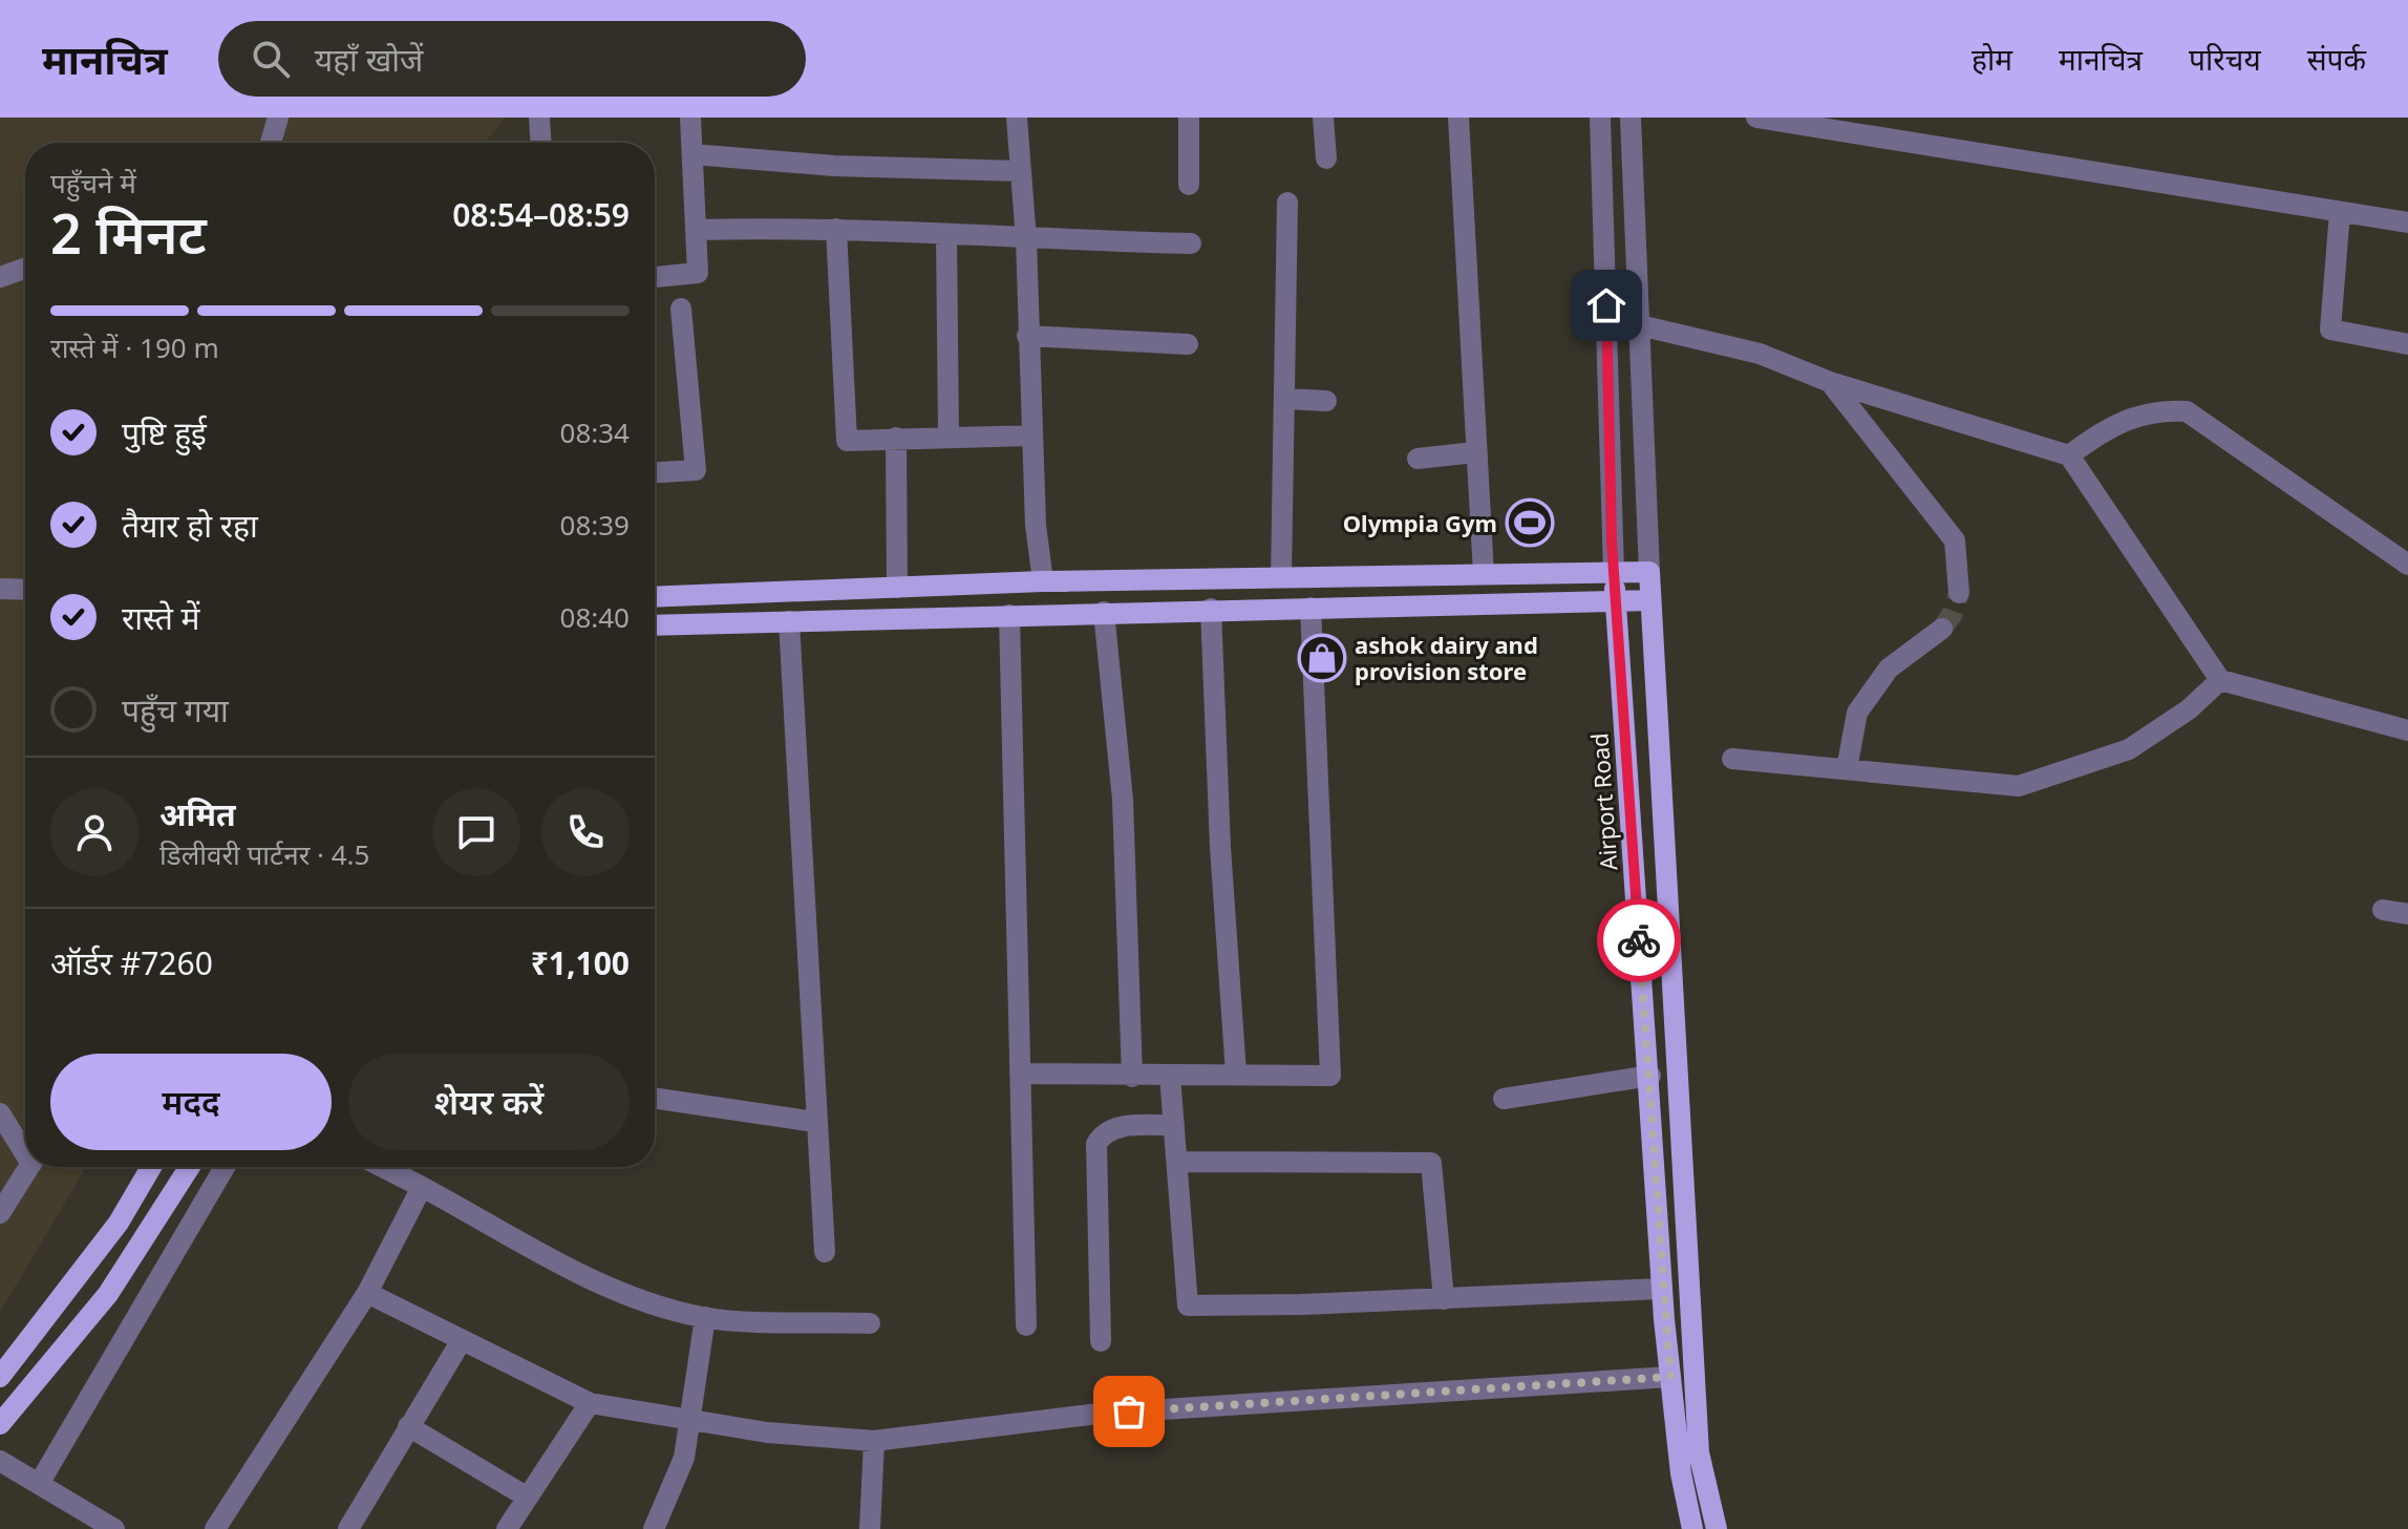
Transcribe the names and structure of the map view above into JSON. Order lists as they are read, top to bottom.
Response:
{
  "streets": {
    "main road": ["Airport Road"]
  },
  "places": {
    "sports": ["Olympia Gym"],
    "shop": ["ashok dairy and provision store"]
  },
  "page": {
    "header": "मानचित्र",
    "search": "यहाँ खोजें",
    "nav": [
      "होम",
      "मानचित्र",
      "परिचय",
      "संपर्क"
    ],
    "heading": ["2 मिनट", "पहुँचने में", "08:54–08:59"],
    "panel": [
      "अमित",
      "डिलीवरी पार्टनर · 4.5",
      "ऑर्डर #7260",
      "₹1,100"
    ],
    "bar": "रास्ते में · 190 m",
    "list": [
      ["पुष्टि हुई", "08:34"],
      ["तैयार हो रहा", "08:39"],
      ["रास्ते में", "08:40"],
      "पहुँच गया"
    ],
    "buttons": ["मदद", "शेयर करें"]
  }
}
